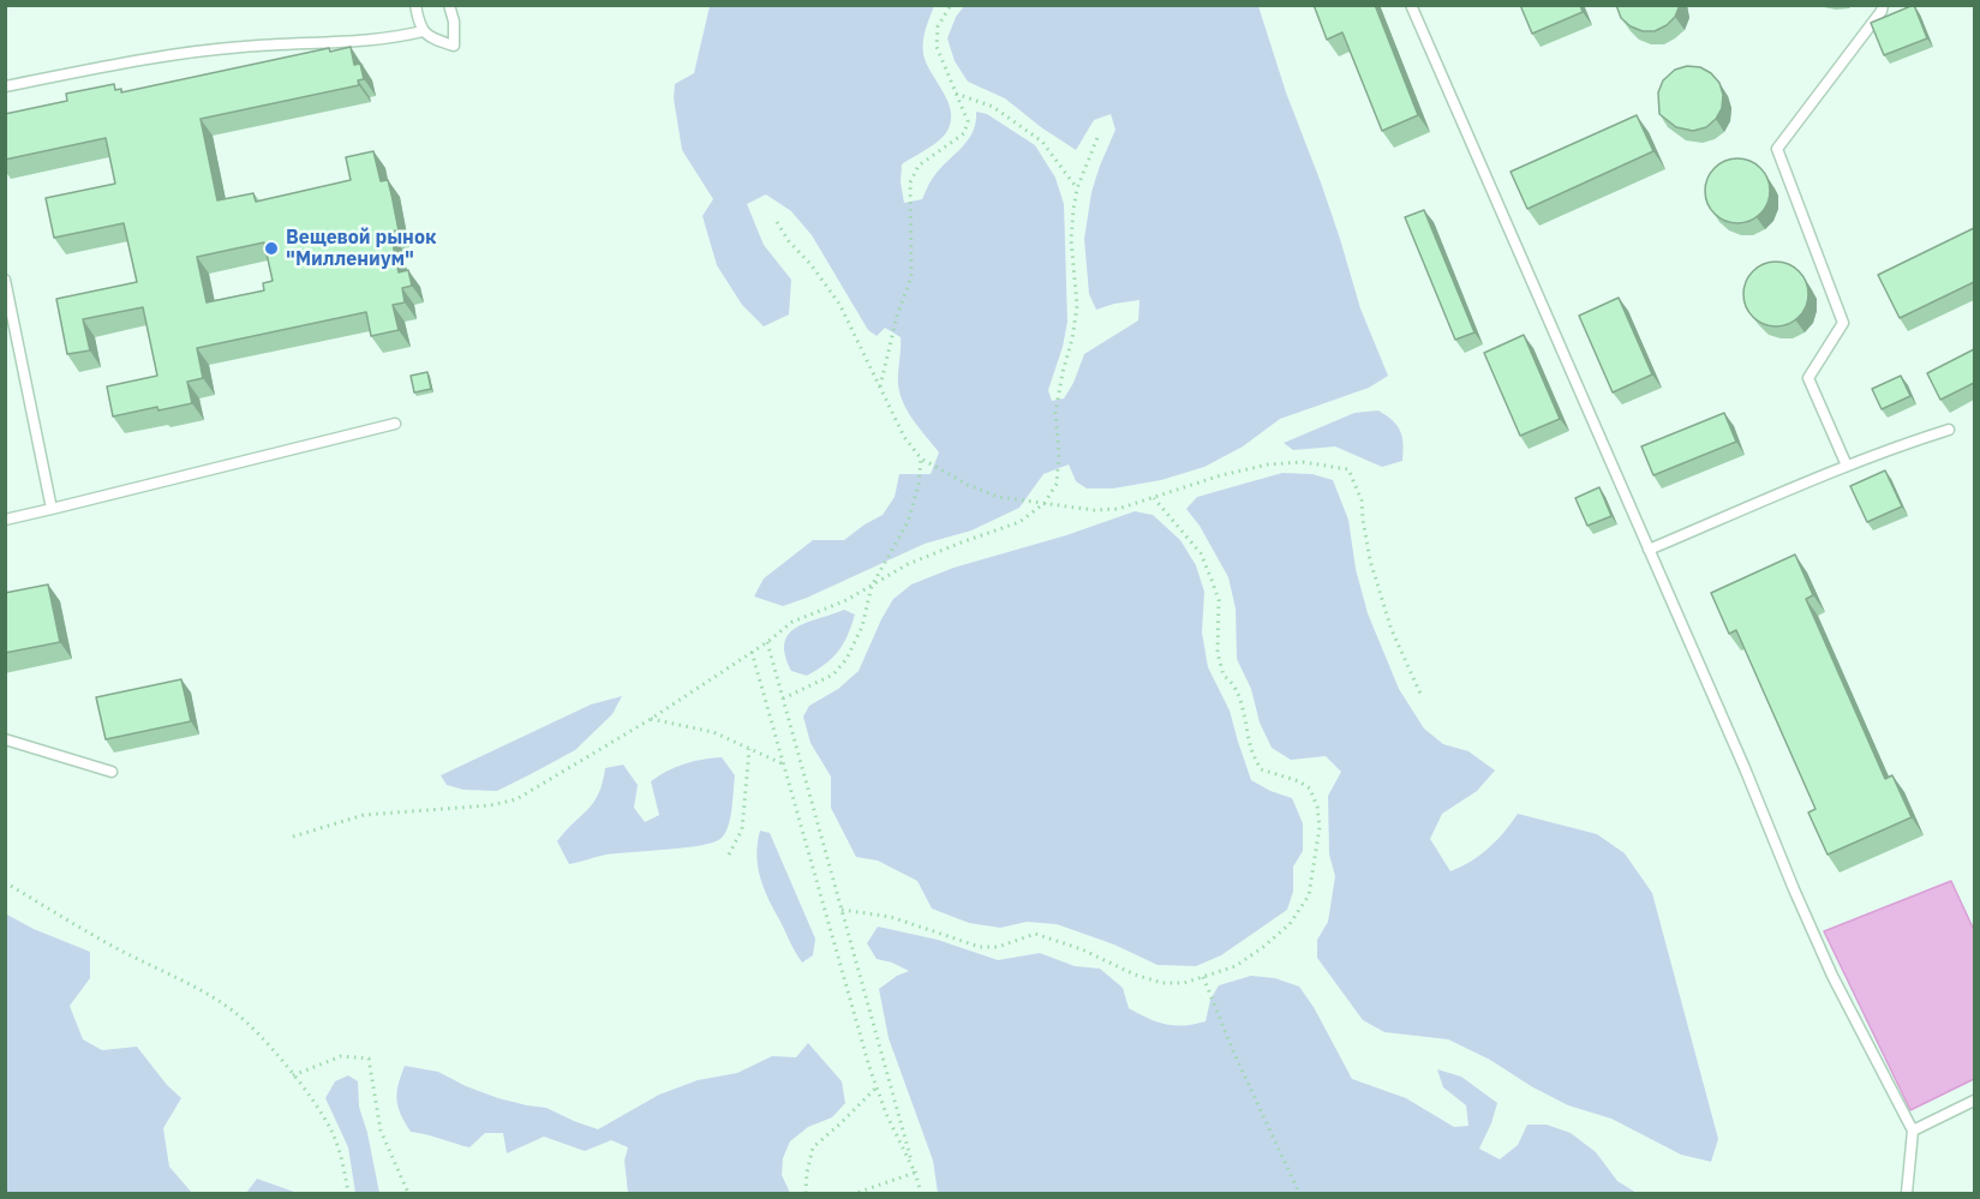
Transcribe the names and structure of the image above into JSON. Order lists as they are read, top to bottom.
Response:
{
  "places": ["Вещевой рынок \"Миллениум\""]
}
